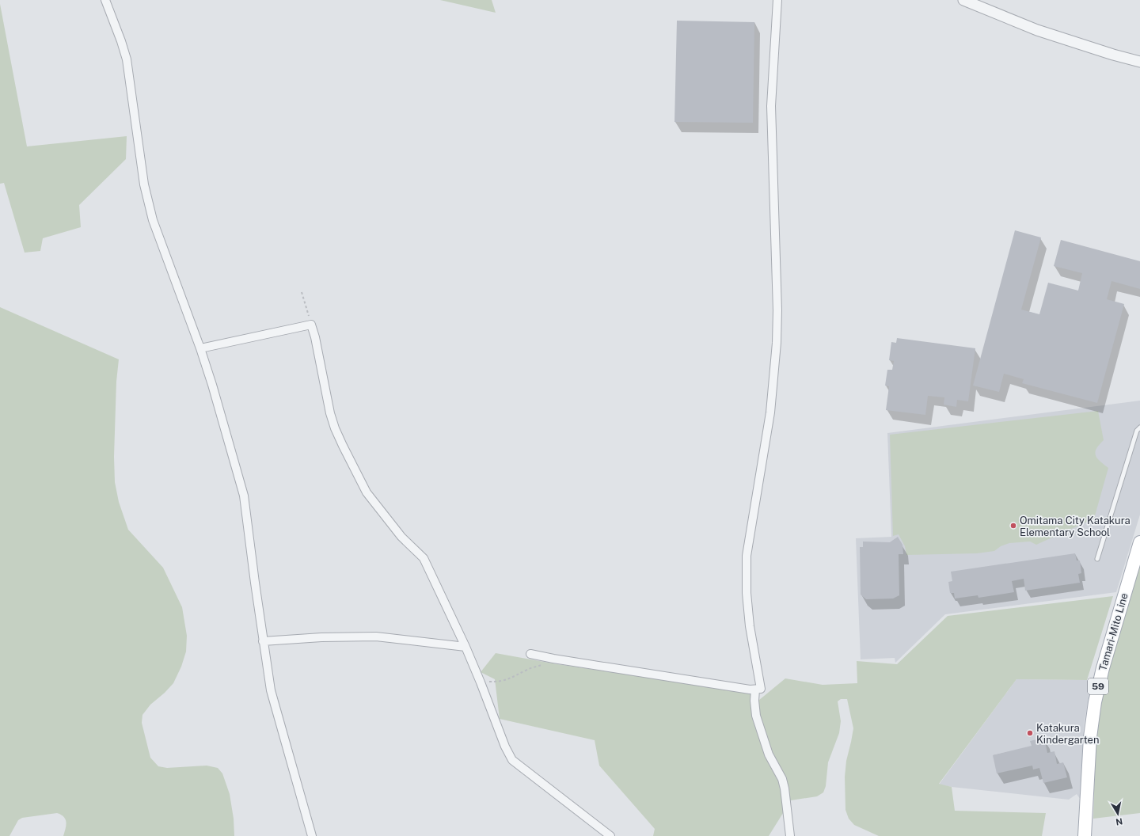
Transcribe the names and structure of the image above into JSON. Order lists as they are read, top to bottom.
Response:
{
  "streets": {
    "main road": ["Tamari-Mito Line", "59"]
  },
  "places": ["Omitama City Katakura Elementary School", "Katakura Kindergarten"],
  "north": "bottom"
}
